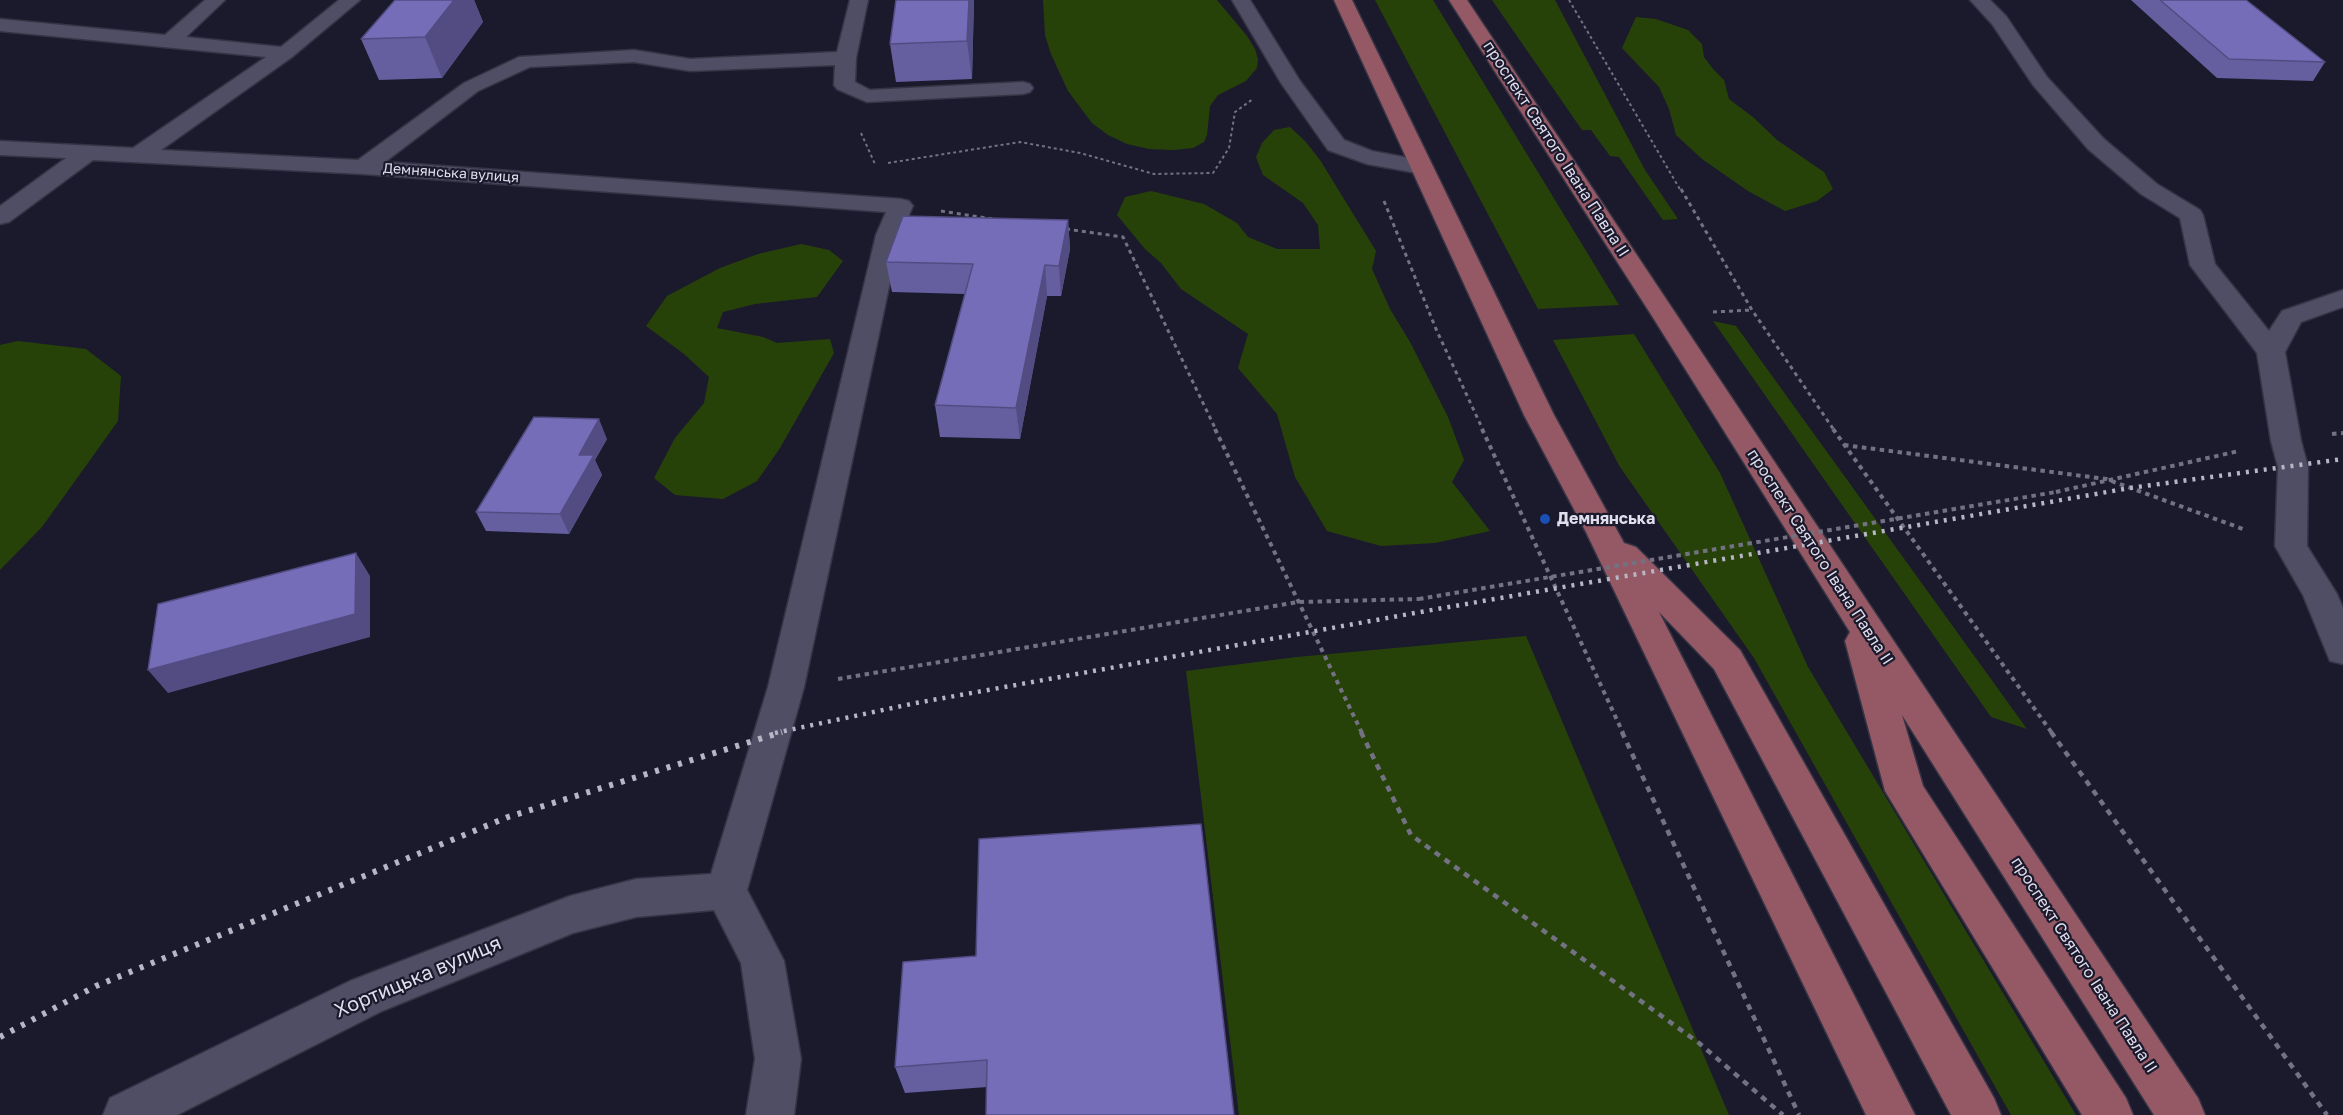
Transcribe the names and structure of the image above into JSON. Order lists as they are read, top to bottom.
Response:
{
  "streets": {
    "main road": ["проспект Святого Івана Павла II"],
    "street": ["Демнянська вулиця", "Хортицька вулиця"]
  },
  "places": ["Демнянська"]
}
